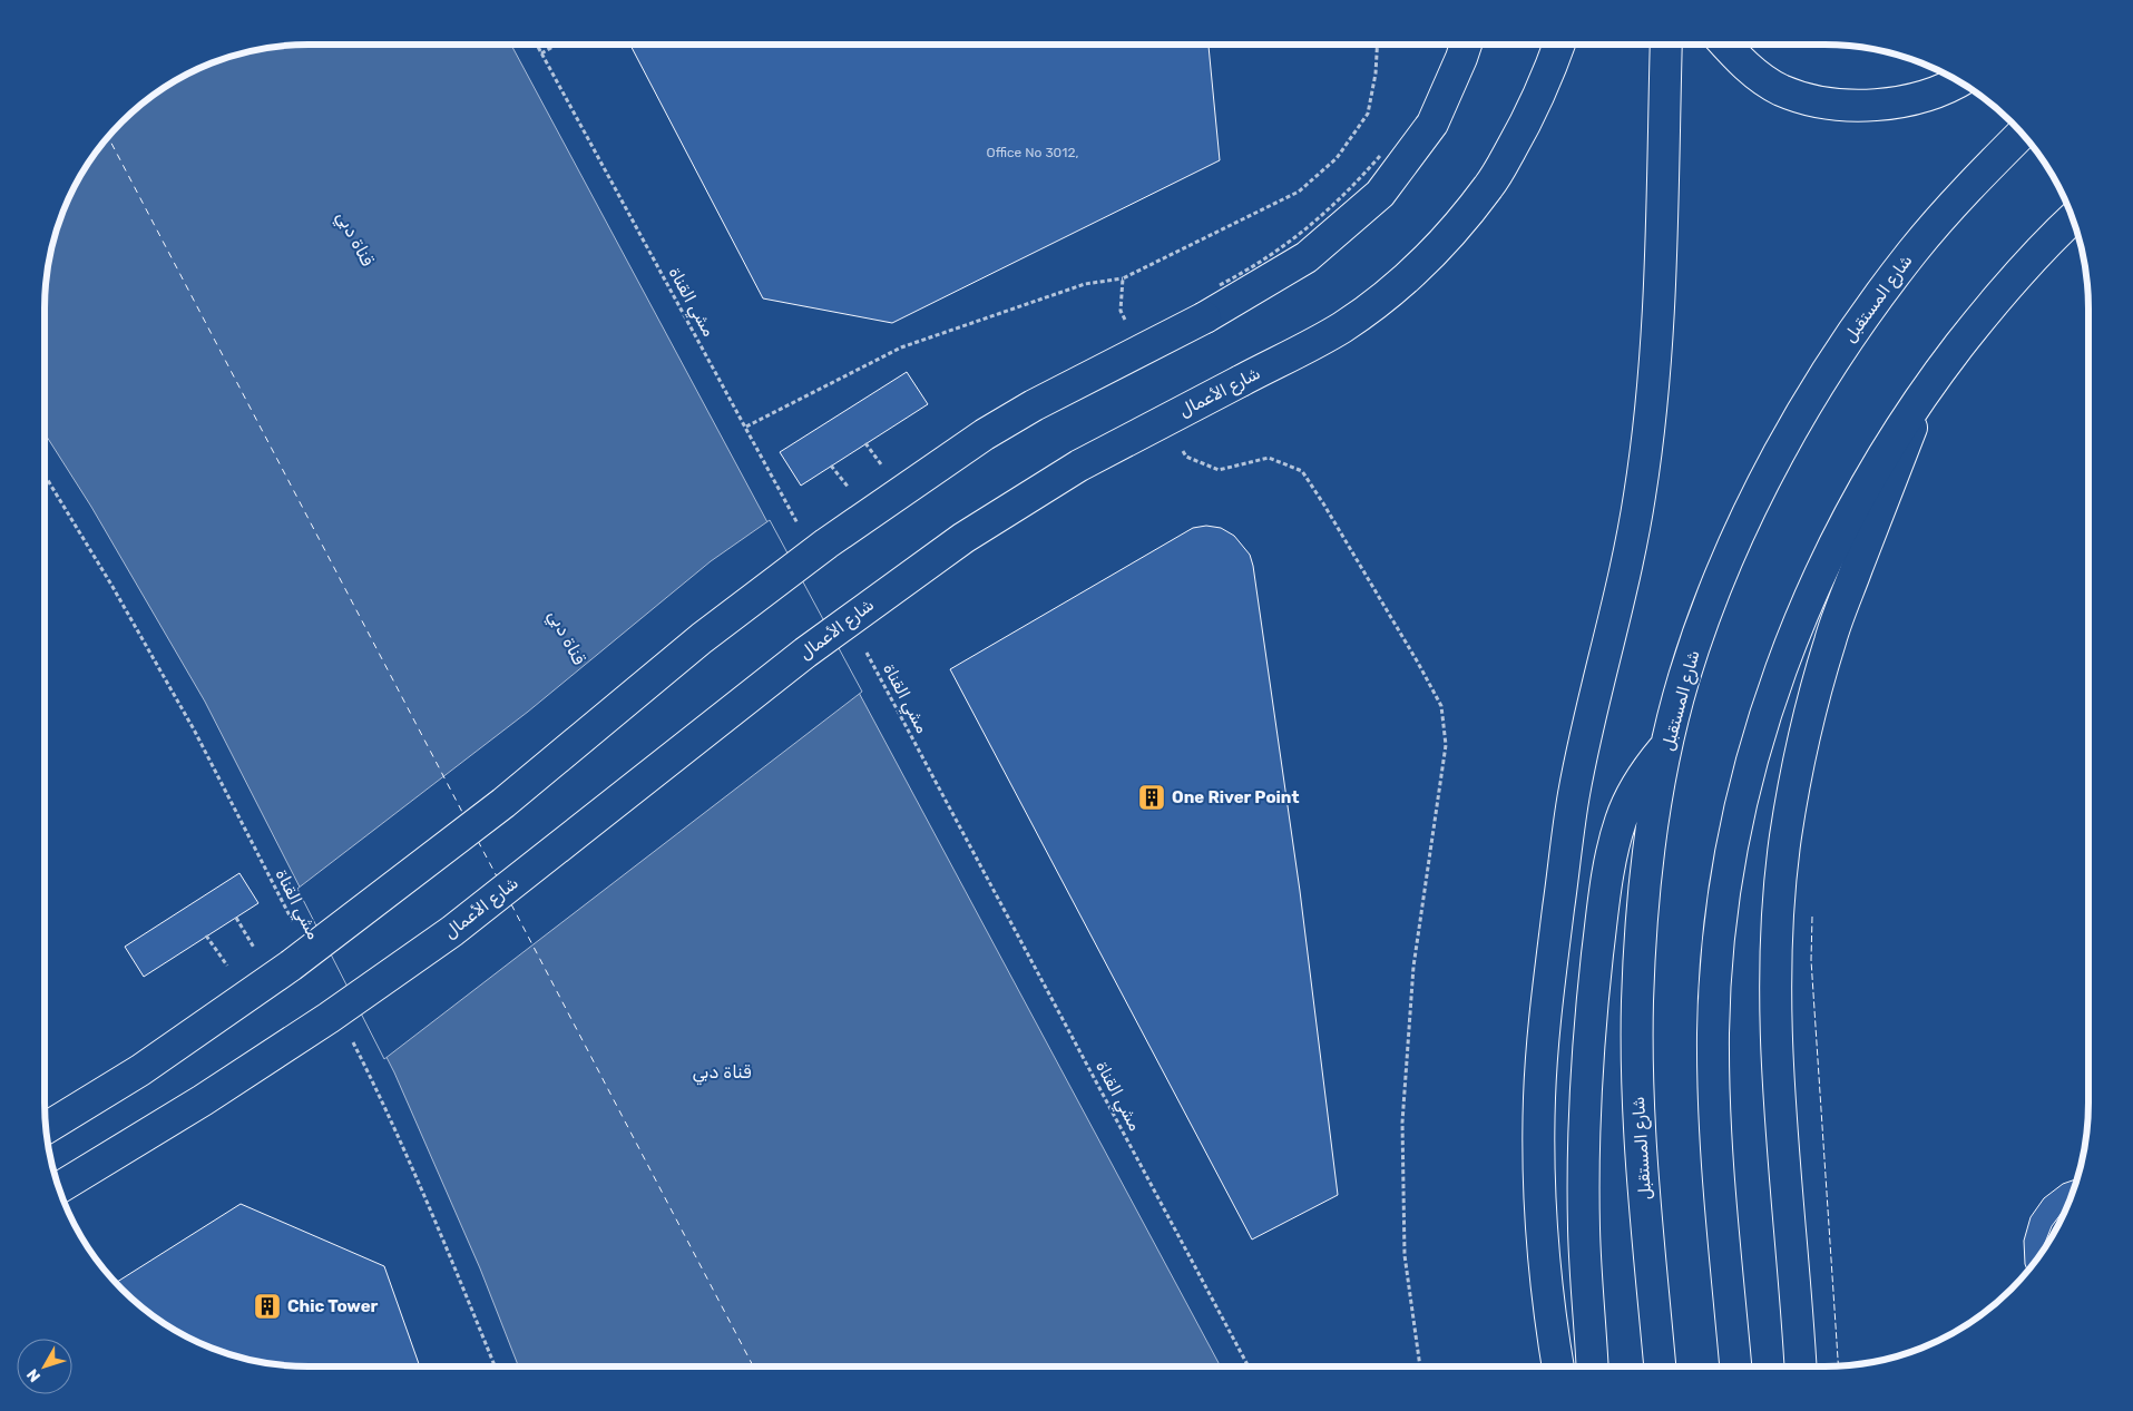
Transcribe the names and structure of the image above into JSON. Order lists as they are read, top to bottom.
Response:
{
  "streets": {
    "street": ["شارع المستقبل", "شارع الأعمال"],
    "path": ["مشي القناة"]
  },
  "water": ["قناة دبي"],
  "places": {
    "building": ["One River Point", "Chic Tower"]
  },
  "house_numbers": ["Office No 3012,"],
  "north": "bottom left"
}
